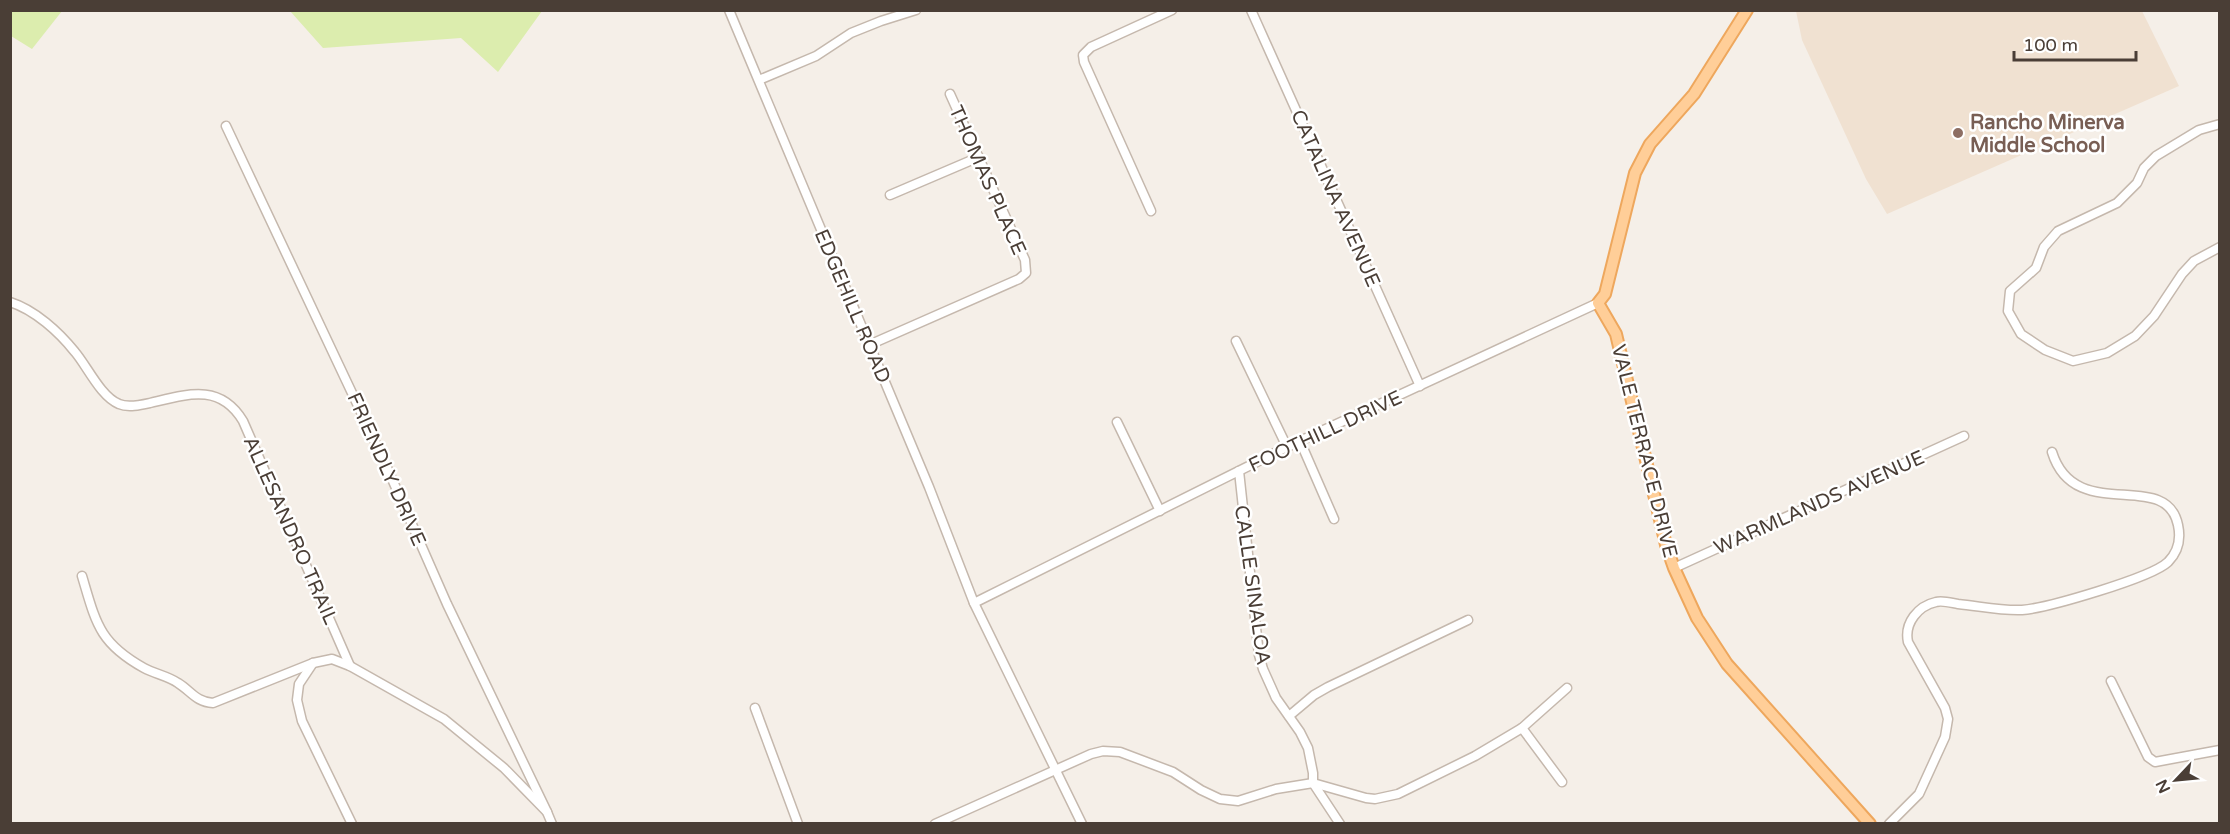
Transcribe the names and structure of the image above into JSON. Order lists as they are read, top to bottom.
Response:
{
  "streets": {
    "main road": ["VALE TERRACE DRIVE"],
    "street": [
      "THOMAS PLACE",
      "CATALINA AVENUE",
      "EDGEHILL ROAD",
      "FOOTHILL DRIVE",
      "FRIENDLY DRIVE",
      "WARMLANDS AVENUE",
      "ALLESANDRO TRAIL",
      "CALLE SINALOA"
    ]
  },
  "crossings": [
    ["THOMAS PLACE", "EDGEHILL ROAD"],
    ["CATALINA AVENUE", "FOOTHILL DRIVE"],
    ["EDGEHILL ROAD", "FOOTHILL DRIVE"],
    ["FOOTHILL DRIVE", "VALE TERRACE DRIVE"],
    ["FOOTHILL DRIVE", "CALLE SINALOA"],
    ["VALE TERRACE DRIVE", "WARMLANDS AVENUE"]
  ],
  "places": ["Rancho Minerva Middle School"],
  "scale_bar": "100 m",
  "north": "bottom left"
}
